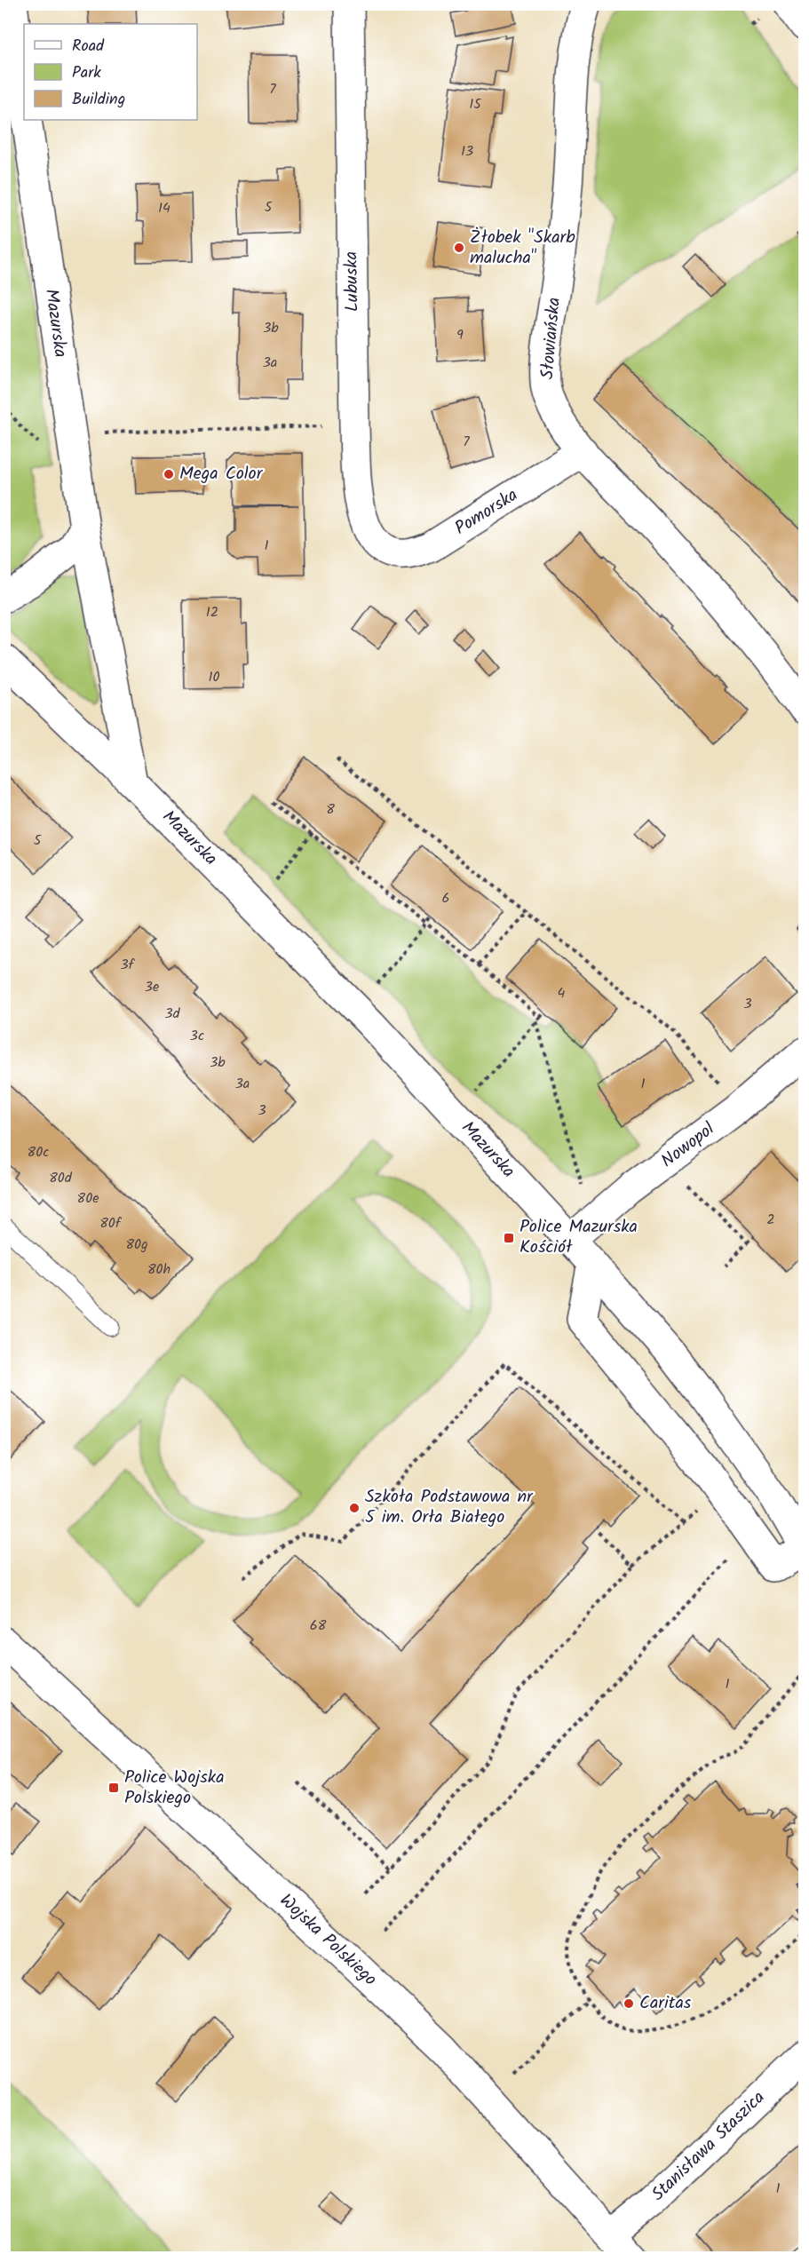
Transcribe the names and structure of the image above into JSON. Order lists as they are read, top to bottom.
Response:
{
  "streets": {
    "street": [
      "Lubuska",
      "Mazurska",
      "Słowiańska",
      "Pomorska",
      "Nowopol",
      "Wojska Polskiego",
      "Stanisława Staszica"
    ]
  },
  "crossings": [
    ["Lubuska", "Pomorska"],
    ["Mazurska", "Nowopol"],
    ["Słowiańska", "Pomorska"],
    ["Wojska Polskiego", "Stanisława Staszica"]
  ],
  "places": {
    "other": [
      "Żłobek \"Skarb malucha\"",
      "Mega Color",
      "Szkoła Podstawowa nr 5 im. Orła Białego",
      "Caritas"
    ],
    "transit": ["Police Mazurska Kościół", "Police Wojska Polskiego"]
  },
  "house_numbers": [
    "7",
    "15",
    "13",
    "5",
    "14",
    "3b",
    "9",
    "3a",
    "7",
    "1",
    "12",
    "10",
    "8",
    "5",
    "6",
    "3f",
    "3e",
    "4",
    "3",
    "3d",
    "3c",
    "3b",
    "3a",
    "1",
    "3",
    "80c",
    "80d",
    "80e",
    "2",
    "80f",
    "80g",
    "80h",
    "68",
    "1",
    "1"
  ],
  "legend": ["Road", "Park", "Building"]
}
